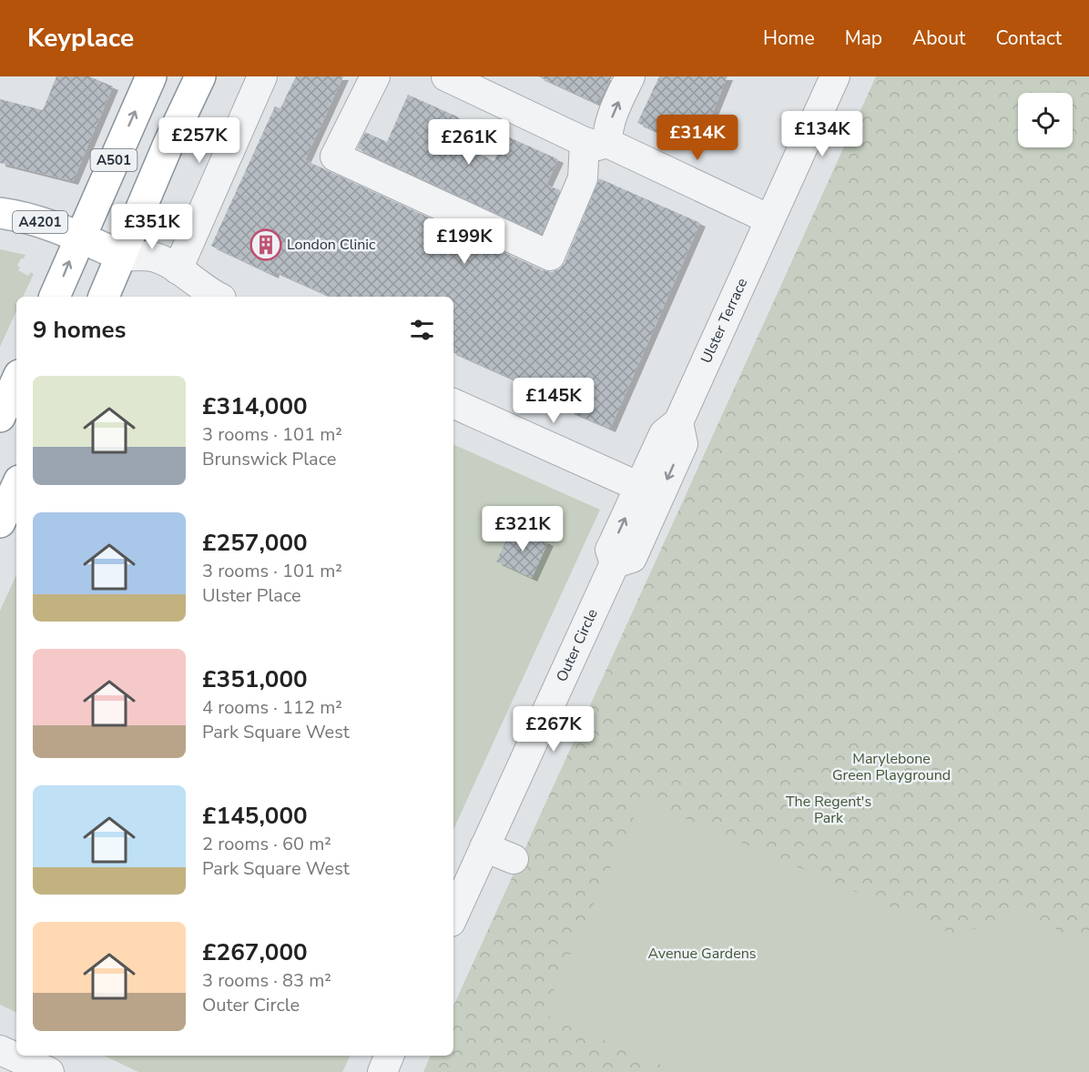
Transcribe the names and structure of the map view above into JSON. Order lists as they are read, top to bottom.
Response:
{
  "streets": {
    "main road": ["A501", "A4201"],
    "street": ["Ulster Terrace", "Outer Circle"]
  },
  "crossings": [
    ["A501", "A4201"],
    ["Ulster Terrace", "Outer Circle"]
  ],
  "parks": ["Marylebone Green Playground", "The Regent's Park", "Avenue Gardens"],
  "places": {
    "building": ["London Clinic"]
  },
  "page": {
    "header": "Keyplace",
    "nav": [
      "Home",
      "Map",
      "About",
      "Contact"
    ],
    "price": [
      "£134K",
      "£314K",
      "£257K",
      "£261K",
      "£351K",
      "£199K",
      "£145K",
      "£321K",
      "£267K"
    ],
    "heading": "9 homes",
    "list": [
      {
        "name": "£314,000",
        "note": "3 rooms · 101 m² · Brunswick Place"
      },
      {
        "name": "£257,000",
        "note": "3 rooms · 101 m² · Ulster Place"
      },
      {
        "name": "£351,000",
        "note": "4 rooms · 112 m² · Park Square West"
      },
      {
        "name": "£145,000",
        "note": "2 rooms · 60 m² · Park Square West"
      },
      {
        "name": "£267,000",
        "note": "3 rooms · 83 m² · Outer Circle"
      }
    ]
  }
}
